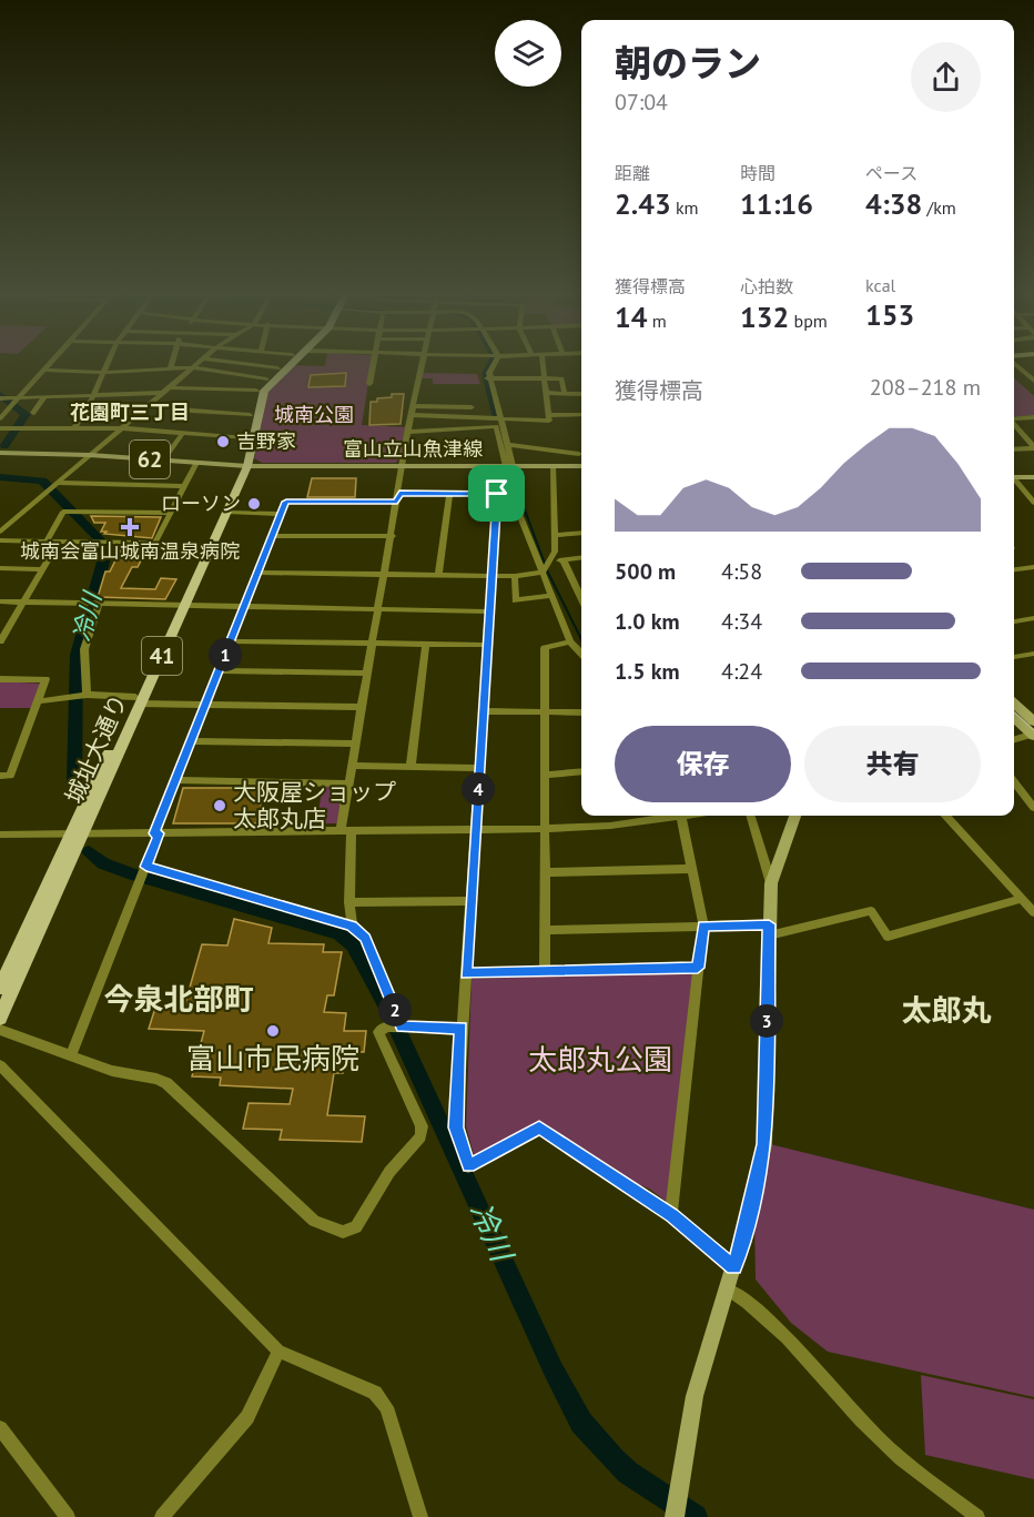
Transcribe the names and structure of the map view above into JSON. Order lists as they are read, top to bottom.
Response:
{
  "streets": {
    "highway": ["41", "城址大通り"],
    "main road": ["富山立山魚津線", "62"]
  },
  "crossings": [
    ["富山立山魚津線", "62"],
    ["富山立山魚津線", "城址大通り"],
    ["62", "城址大通り"]
  ],
  "districts": ["花園町三丁目", "今泉北部町", "太郎丸"],
  "water": ["冷川"],
  "parks": ["城南公園", "太郎丸公園"],
  "places": {
    "other": [
      "吉野家",
      "ローソン",
      "大阪屋ショップ 太郎丸店",
      "富山市民病院"
    ],
    "health": ["城南会富山城南温泉病院"]
  },
  "page": {
    "heading": ["朝のラン", "07:04"],
    "stats": [
      ["距離", "2.43 km"],
      ["時間", "11:16"],
      ["ペース", "4:38 /km"],
      ["獲得標高", "14 m"],
      ["心拍数", "132 bpm"],
      ["kcal", "153"]
    ],
    "chart": ["獲得標高", "208–218 m"],
    "list": [
      {
        "name": "500 m",
        "note": "4:58"
      },
      {
        "name": "1.0 km",
        "note": "4:34"
      },
      {
        "name": "1.5 km",
        "note": "4:24"
      }
    ],
    "pins": [
      "1",
      "4",
      "2",
      "3"
    ],
    "buttons": ["保存", "共有"]
  }
}
